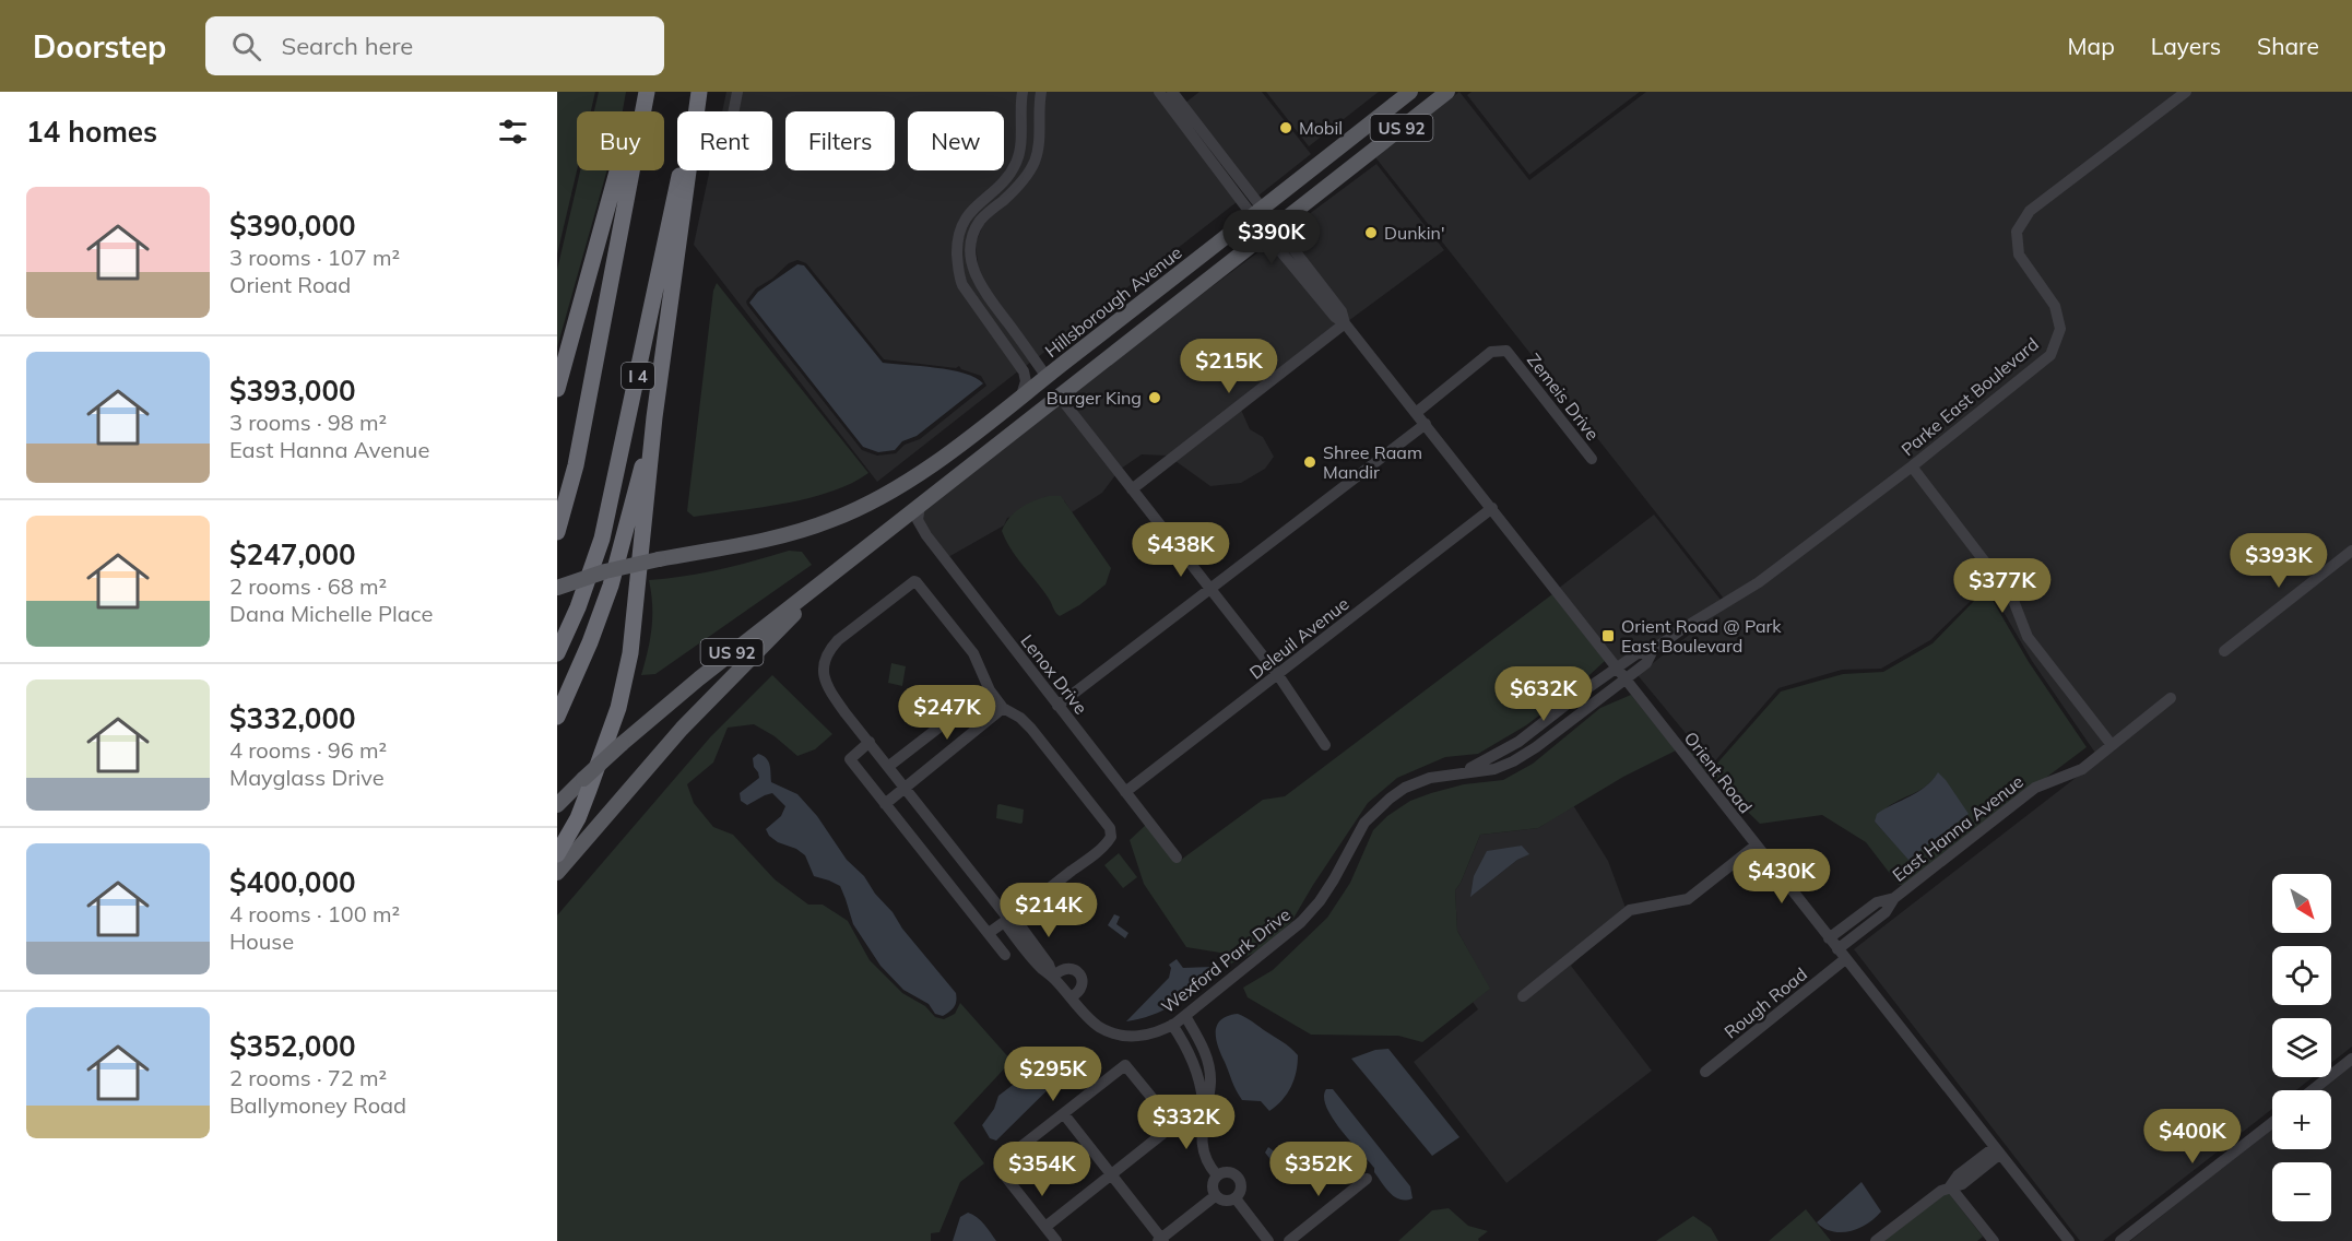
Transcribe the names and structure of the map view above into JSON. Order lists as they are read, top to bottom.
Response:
{
  "streets": {
    "highway": ["I 4"],
    "main road": ["US 92", "Hillsborough Avenue"],
    "street": [
      "Zemeis Drive",
      "Parke East Boulevard",
      "Deleuil Avenue",
      "Lenox Drive",
      "Orient Road",
      "East Hanna Avenue",
      "Wexford Park Drive",
      "Rough Road"
    ]
  },
  "crossings": [
    ["US 92", "Hillsborough Avenue"],
    ["US 92", "Lenox Drive"],
    ["US 92", "Orient Road"],
    ["Hillsborough Avenue", "Orient Road"],
    ["Zemeis Drive", "Orient Road"],
    ["Parke East Boulevard", "Orient Road"],
    ["Parke East Boulevard", "Wexford Park Drive"],
    ["Deleuil Avenue", "Lenox Drive"],
    ["Deleuil Avenue", "Orient Road"],
    ["Orient Road", "East Hanna Avenue"],
    ["Orient Road", "Wexford Park Drive"],
    ["Orient Road", "Rough Road"],
    ["East Hanna Avenue", "Rough Road"]
  ],
  "places": {
    "other": [
      "Mobil",
      "Dunkin'",
      "Burger King",
      "Shree Raam Mandir"
    ],
    "transit": ["Orient Road @ Park East Boulevard"]
  },
  "north": "bottom right",
  "page": {
    "header": "Doorstep",
    "search": "Search here",
    "nav": ["Map", "Layers", "Share"],
    "heading": "14 homes",
    "chip": [
      "Buy",
      "Rent",
      "Filters",
      "New"
    ],
    "list": [
      {
        "name": "$390,000",
        "note": "3 rooms · 107 m² · Orient Road"
      },
      {
        "name": "$393,000",
        "note": "3 rooms · 98 m² · East Hanna Avenue"
      },
      {
        "name": "$247,000",
        "note": "2 rooms · 68 m² · Dana Michelle Place"
      },
      {
        "name": "$332,000",
        "note": "4 rooms · 96 m² · Mayglass Drive"
      },
      {
        "name": "$400,000",
        "note": "4 rooms · 100 m² · House"
      },
      {
        "name": "$352,000",
        "note": "2 rooms · 72 m² · Ballymoney Road"
      }
    ],
    "price": [
      "$390K",
      "$215K",
      "$438K",
      "$393K",
      "$377K",
      "$632K",
      "$247K",
      "$430K",
      "$214K",
      "$295K",
      "$332K",
      "$400K",
      "$354K",
      "$352K"
    ],
    "map_buttons": ["+", "−"]
  }
}
